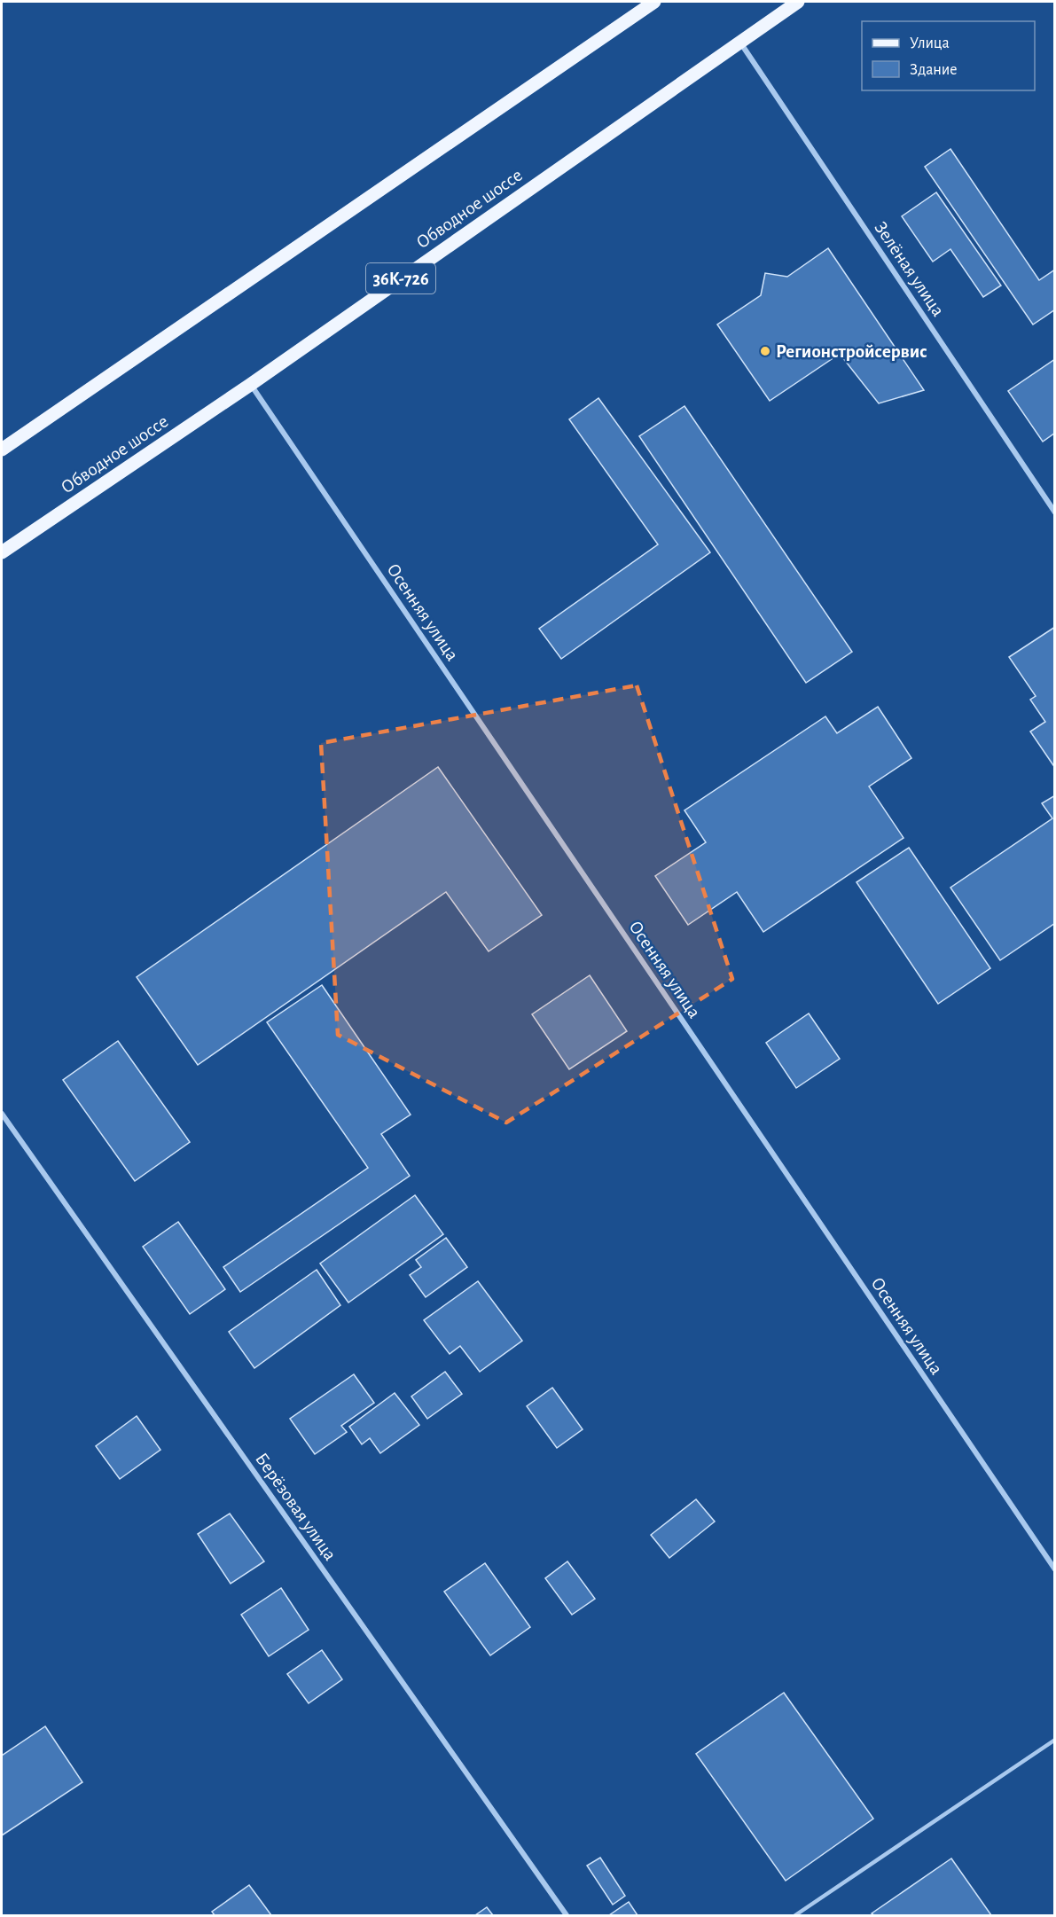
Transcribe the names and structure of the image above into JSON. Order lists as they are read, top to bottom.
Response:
{
  "streets": {
    "main road": ["Обводное шоссе", "36К-726"],
    "street": ["Зелёная улица", "Осенняя улица", "Берёзовая улица"]
  },
  "crossings": [
    ["Обводное шоссе", "Зелёная улица"],
    ["Обводное шоссе", "Осенняя улица"]
  ],
  "places": ["Регионстройсервис"],
  "legend": ["Улица", "Здание"]
}
